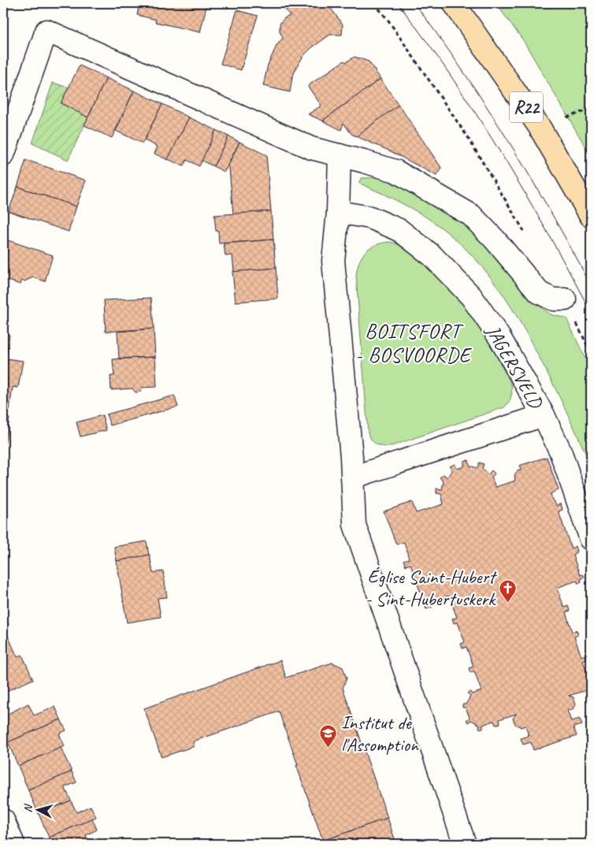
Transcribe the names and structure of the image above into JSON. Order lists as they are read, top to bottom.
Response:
{
  "streets": {
    "main road": ["R22"],
    "street": ["JAGERSVELD"]
  },
  "districts": ["BOITSFORT - BOSVOORDE"],
  "places": {
    "church": ["Église Saint-Hubert - Sint-Hubertuskerk"],
    "school or university": ["Institut de l'Assomption"]
  },
  "north": "left"
}
